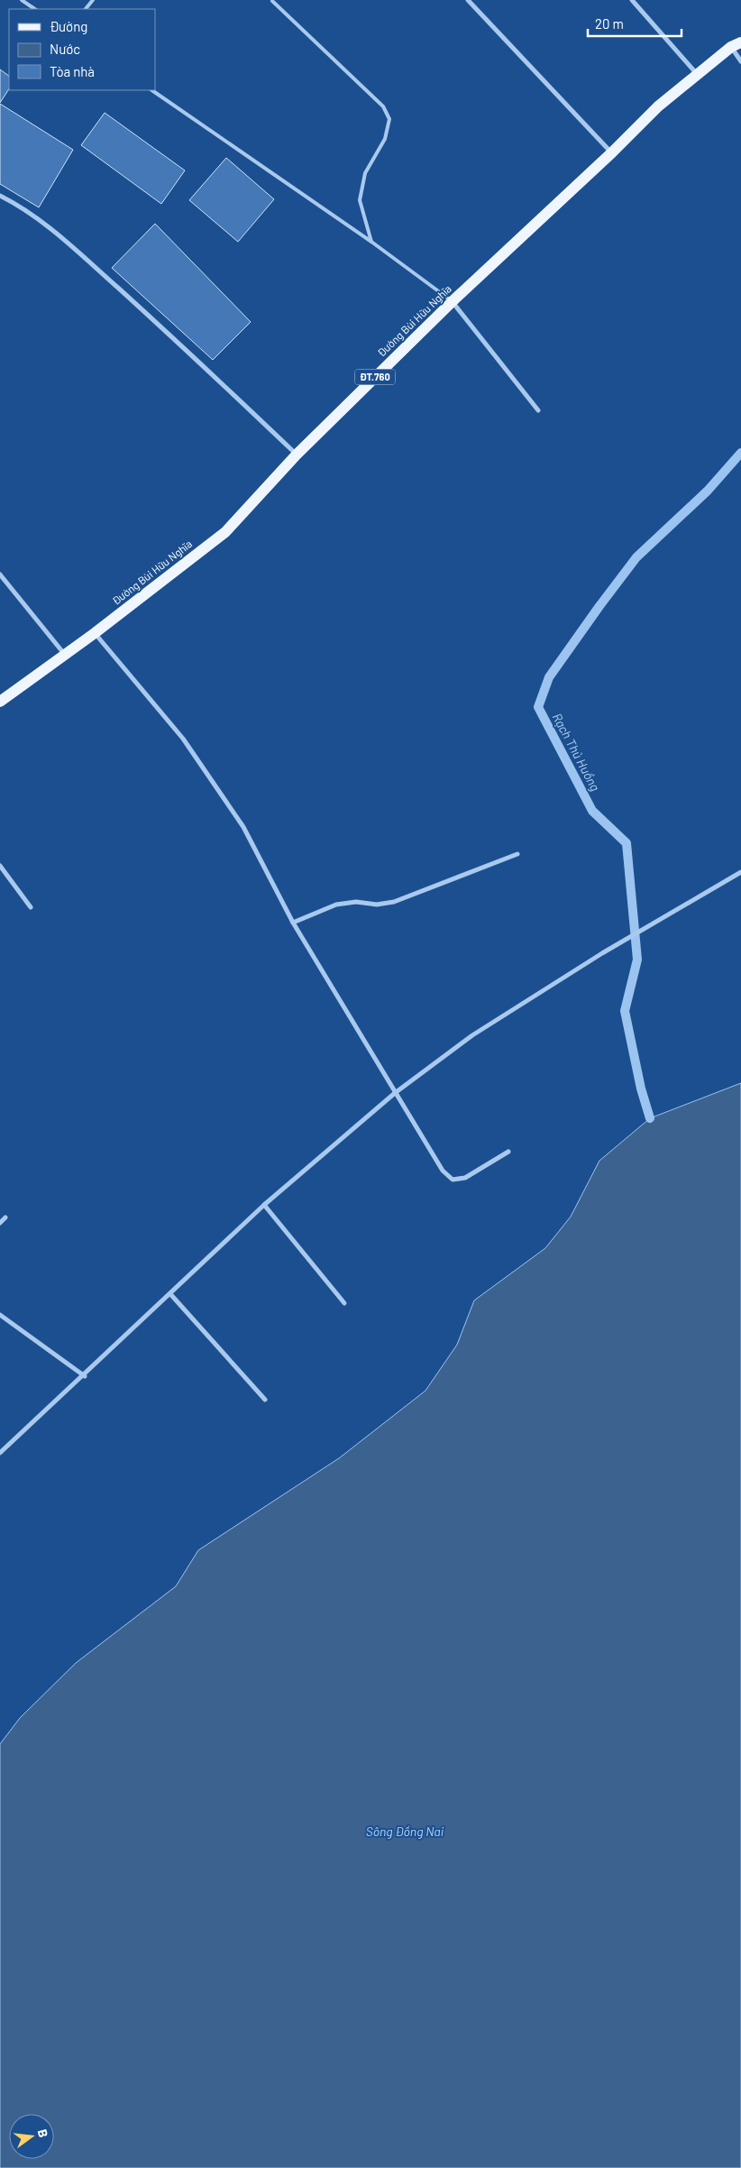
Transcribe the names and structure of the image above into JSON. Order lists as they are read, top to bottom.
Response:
{
  "streets": {
    "main road": ["Đường Bùi Hữu Nghĩa", "ĐT.760"]
  },
  "water": ["Rạch Thủ Huồng", "Sông Đồng Nai"],
  "legend": ["Đường", "Nước", "Tòa nhà"],
  "scale_bar": "20 m",
  "north": "right"
}
